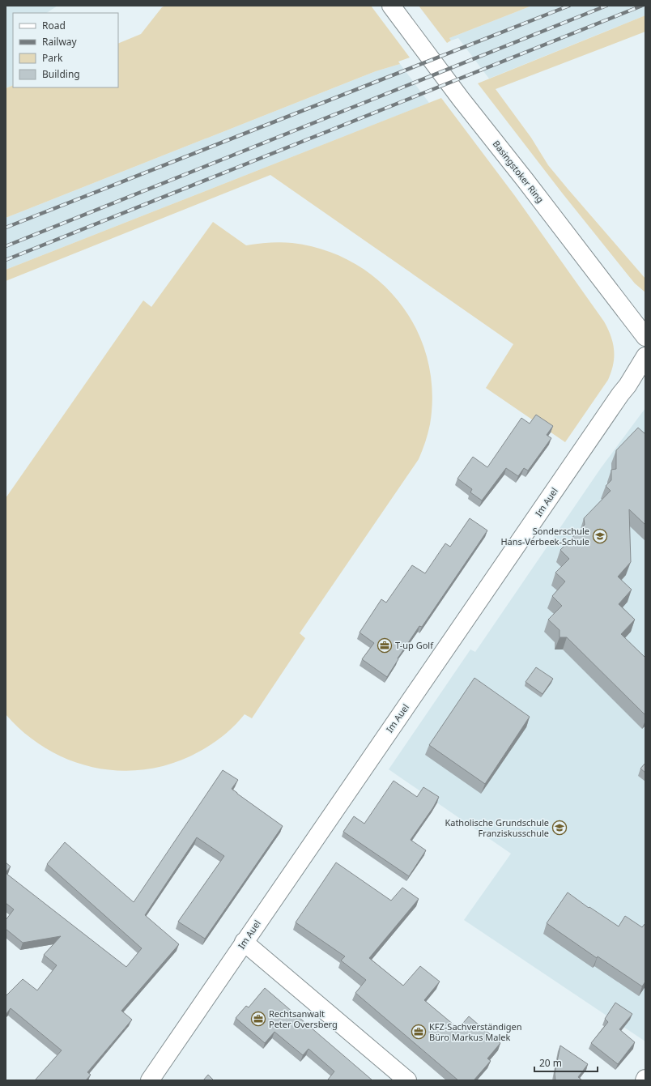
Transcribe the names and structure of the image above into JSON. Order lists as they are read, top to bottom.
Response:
{
  "streets": {
    "street": ["Basingstoker Ring", "Im Auel"]
  },
  "places": {
    "school or university": ["Sonderschule Hans-Verbeek-Schule", "Katholische Grundschule Franziskusschule"],
    "office": ["T-up Golf", "Rechtsanwalt Peter Oversberg", "KFZ-Sachverständigen Büro Markus Malek"]
  },
  "legend": [
    "Road",
    "Railway",
    "Park",
    "Building"
  ],
  "scale_bar": "20 m"
}
